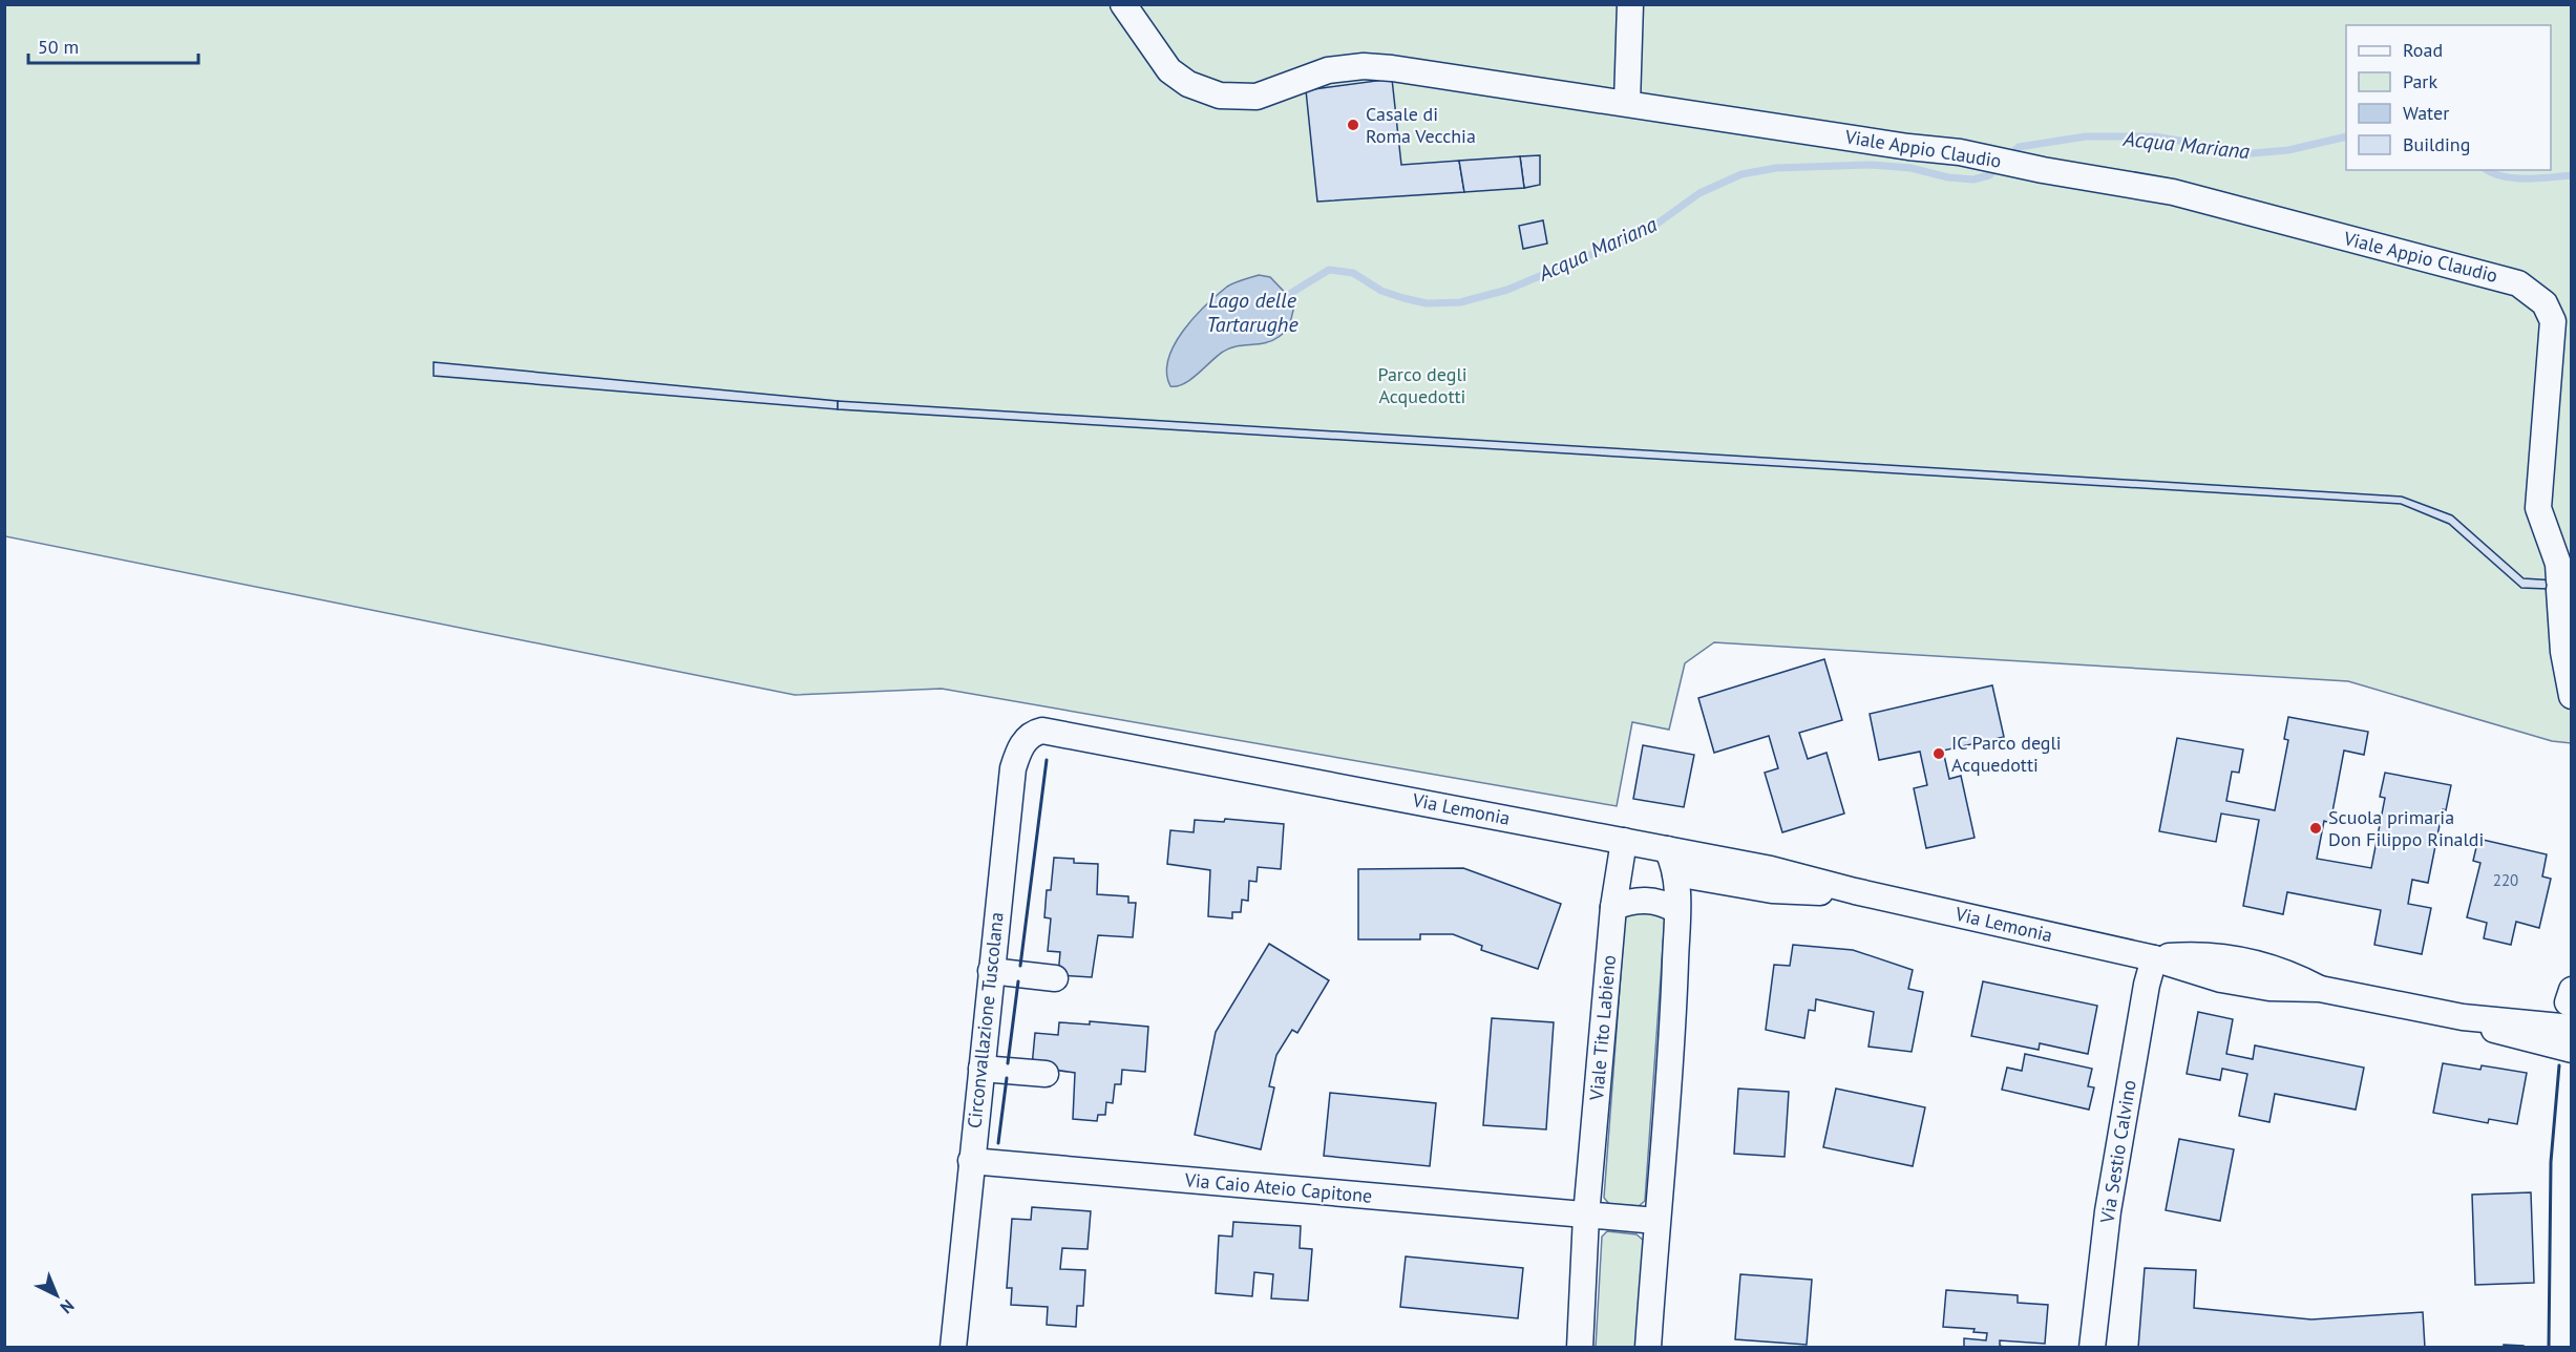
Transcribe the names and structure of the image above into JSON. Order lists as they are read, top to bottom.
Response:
{
  "streets": {
    "street": [
      "Viale Appio Claudio",
      "Via Lemonia",
      "Circonvallazione Tuscolana",
      "Viale Tito Labieno",
      "Via Sestio Calvino",
      "Via Caio Ateio Capitone"
    ]
  },
  "crossings": [
    ["Via Lemonia", "Circonvallazione Tuscolana"],
    ["Via Lemonia", "Viale Tito Labieno"],
    ["Via Lemonia", "Via Sestio Calvino"],
    ["Circonvallazione Tuscolana", "Via Caio Ateio Capitone"],
    ["Viale Tito Labieno", "Via Caio Ateio Capitone"]
  ],
  "water": ["Acqua Mariana", "Lago delle Tartarughe"],
  "parks": ["Parco degli Acquedotti"],
  "places": ["Casale di Roma Vecchia", "IC Parco degli Acquedotti", "Scuola primaria Don Filippo Rinaldi"],
  "house_numbers": ["220"],
  "legend": [
    "Road",
    "Park",
    "Water",
    "Building"
  ],
  "scale_bar": "50 m",
  "north": "bottom right"
}
